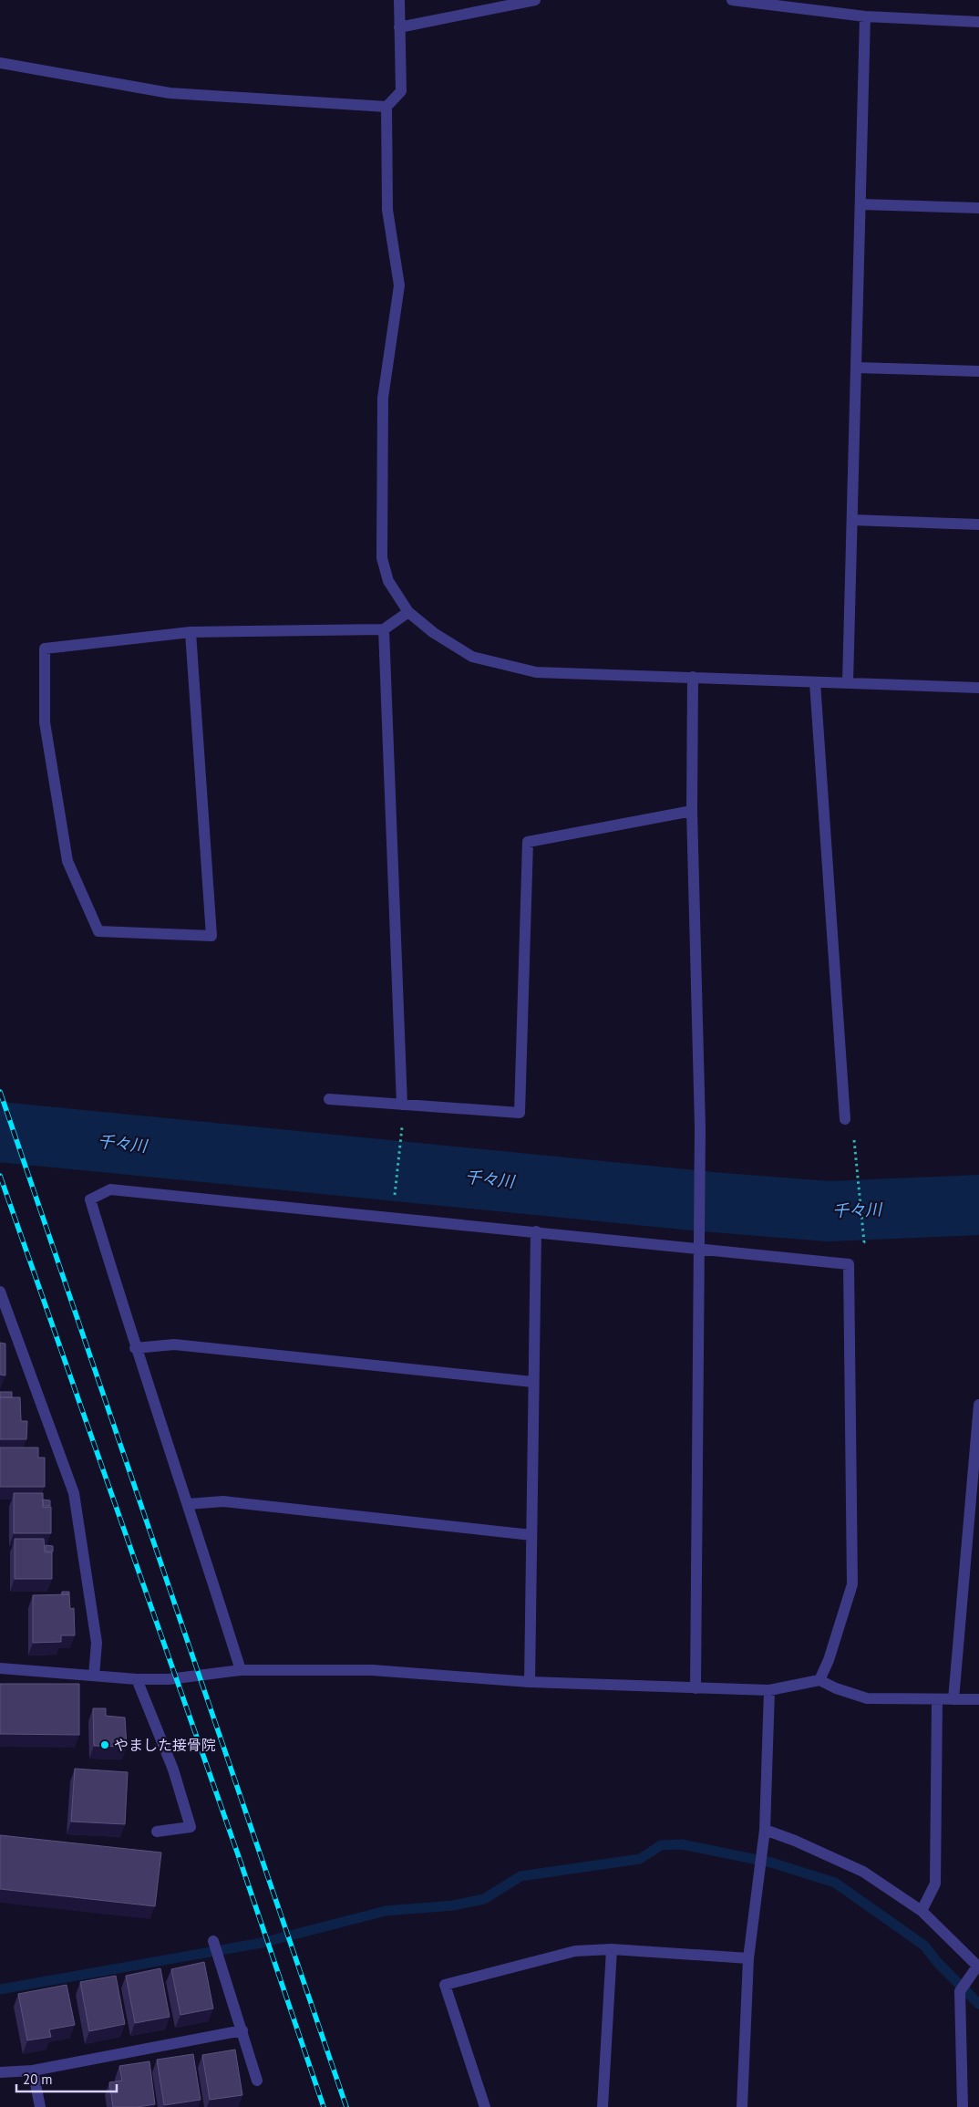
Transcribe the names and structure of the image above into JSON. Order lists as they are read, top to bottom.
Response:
{
  "water": ["千々川"],
  "places": ["やました接骨院"],
  "scale_bar": "20 m"
}
